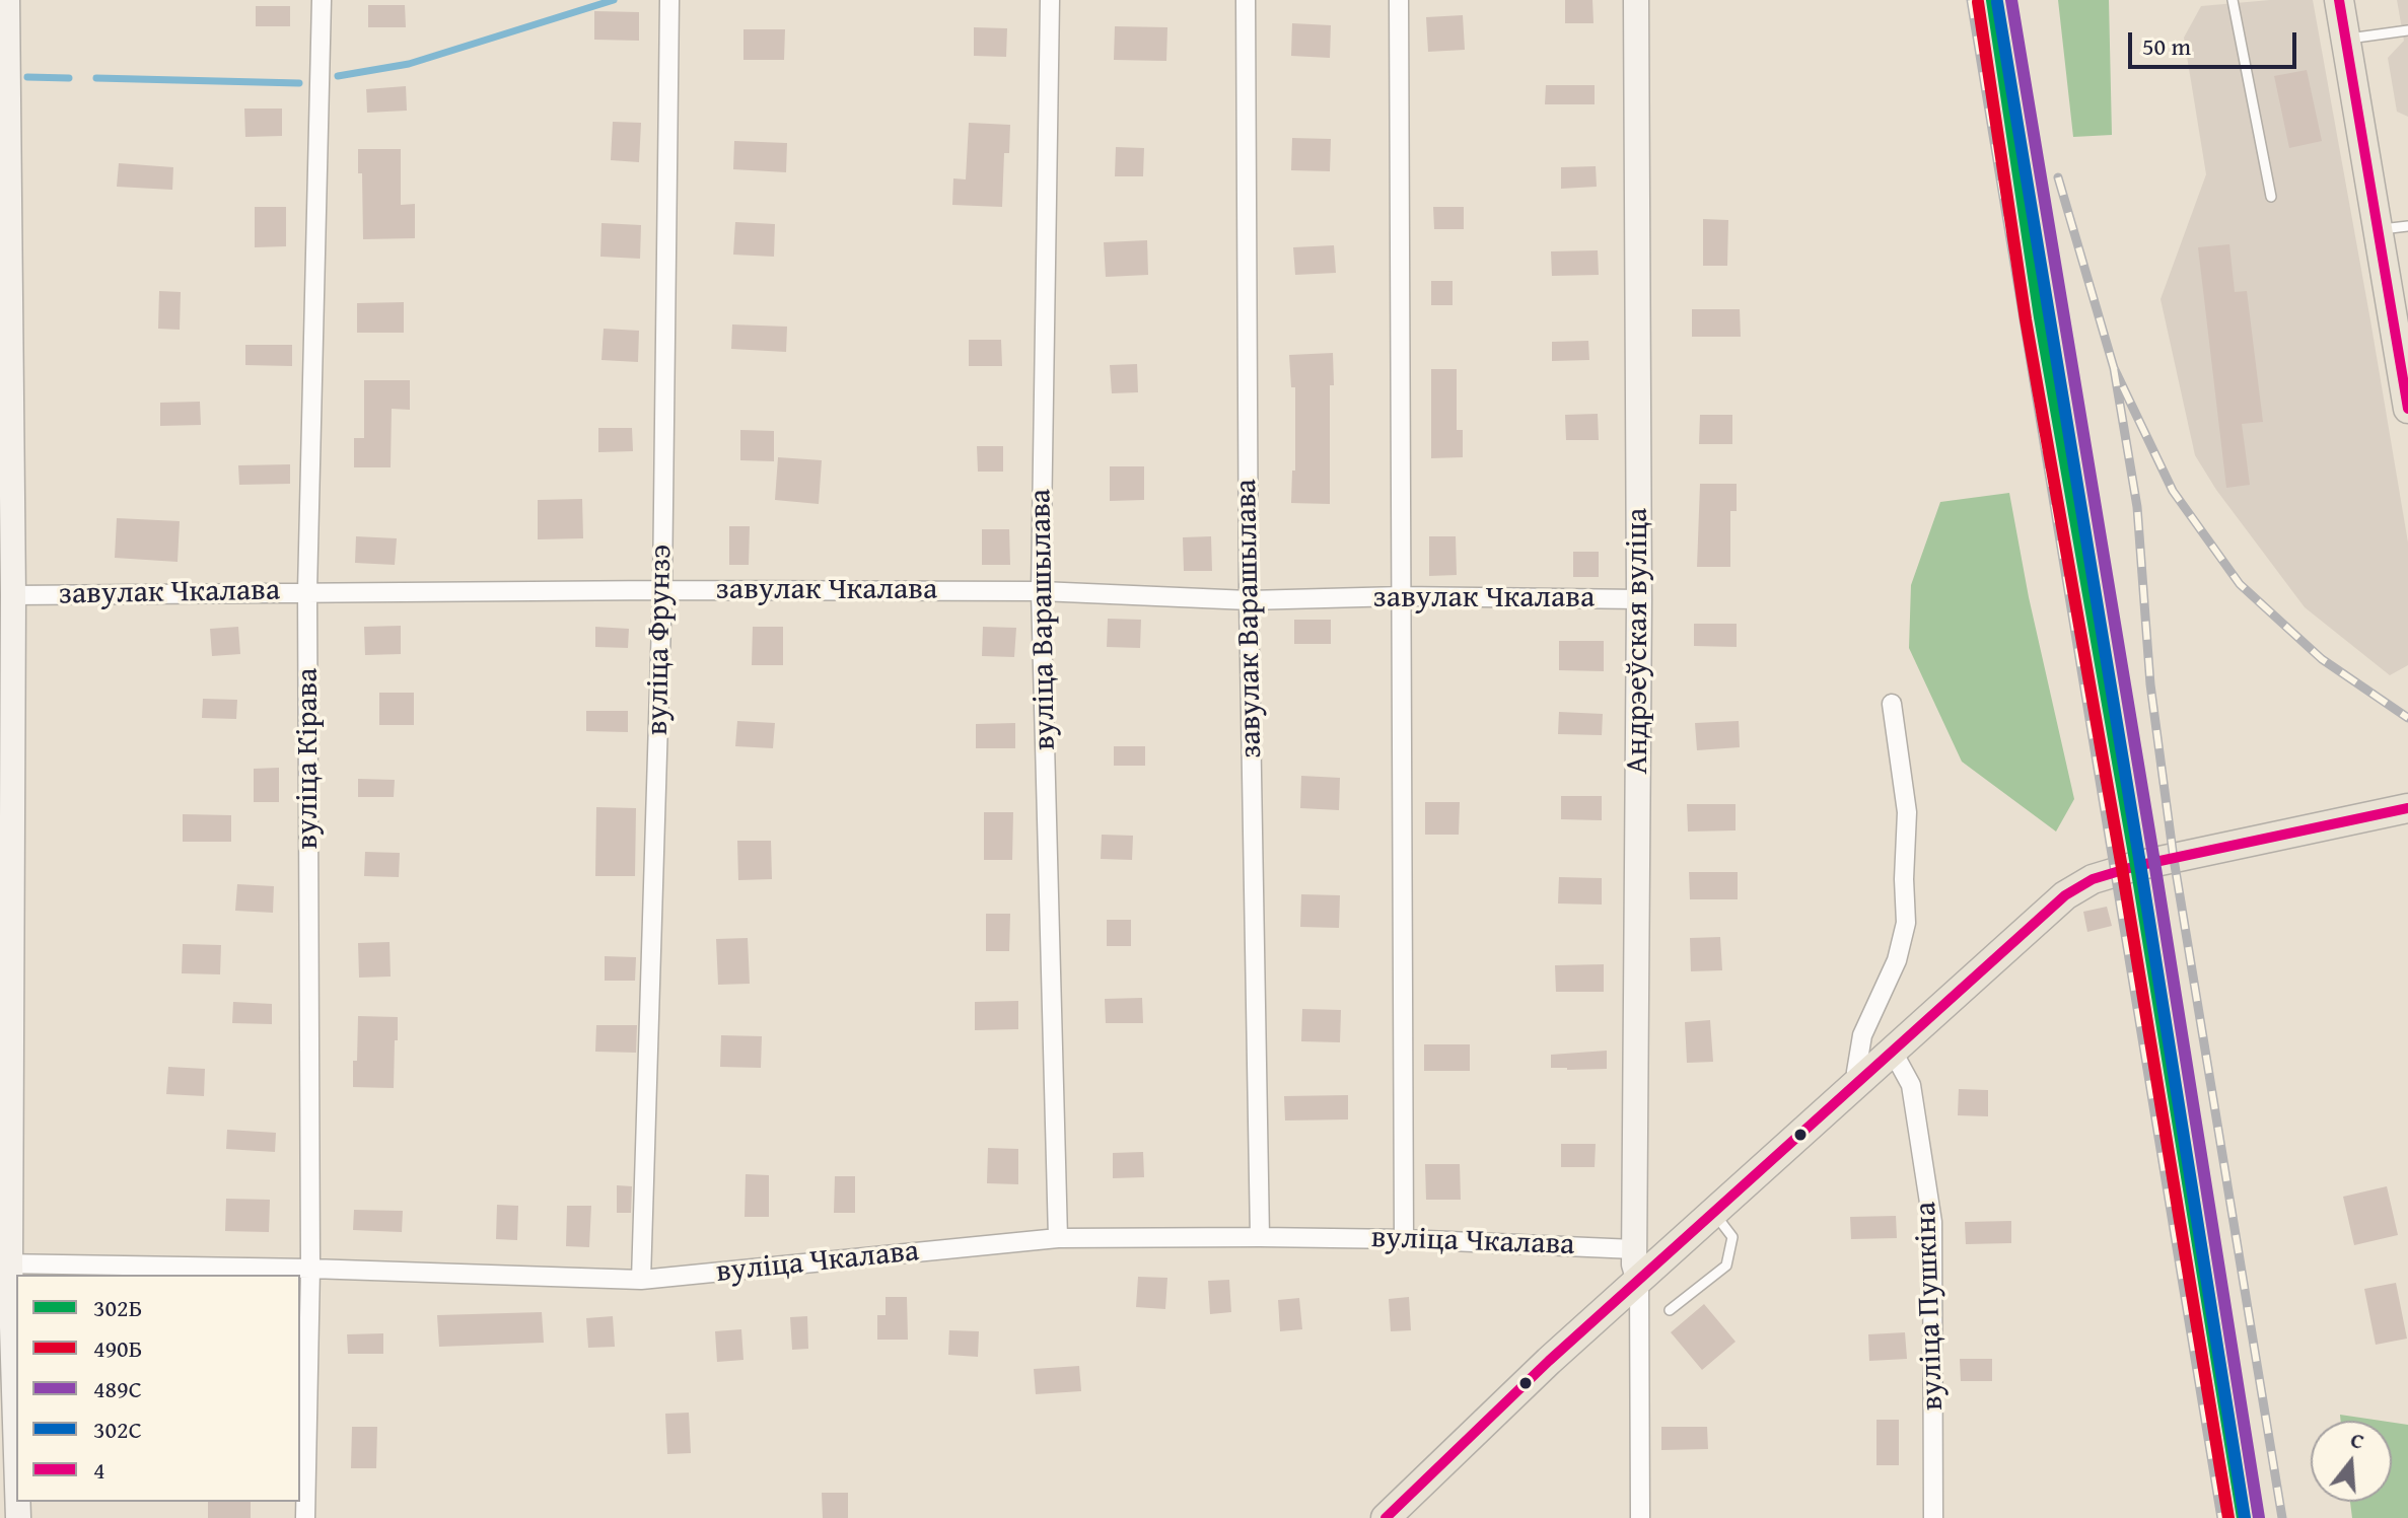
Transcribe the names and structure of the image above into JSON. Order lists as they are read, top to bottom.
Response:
{
  "streets": {
    "street": [
      "завулак Чкалава",
      "завулак Варашылава",
      "вуліца Варашылава",
      "вуліца Фрунзэ",
      "Андрэеўская вуліца",
      "вуліца Кірава",
      "вуліца Чкалава",
      "вуліца Пушкіна"
    ]
  },
  "crossings": [
    ["завулак Чкалава", "завулак Варашылава"],
    ["завулак Чкалава", "вуліца Варашылава"],
    ["завулак Чкалава", "вуліца Фрунзэ"],
    ["завулак Чкалава", "Андрэеўская вуліца"],
    ["завулак Чкалава", "вуліца Кірава"],
    ["завулак Варашылава", "вуліца Чкалава"],
    ["вуліца Варашылава", "вуліца Чкалава"],
    ["вуліца Фрунзэ", "вуліца Чкалава"],
    ["Андрэеўская вуліца", "вуліца Чкалава"],
    ["вуліца Кірава", "вуліца Чкалава"]
  ],
  "lines": [
    "transit line 302Б",
    "transit line 489С",
    "transit line 4",
    "transit line 490Б",
    "transit line 302С"
  ],
  "legend": [
    "302Б",
    "490Б",
    "489С",
    "302С",
    "4"
  ],
  "scale_bar": "50 m",
  "north": "top"
}
